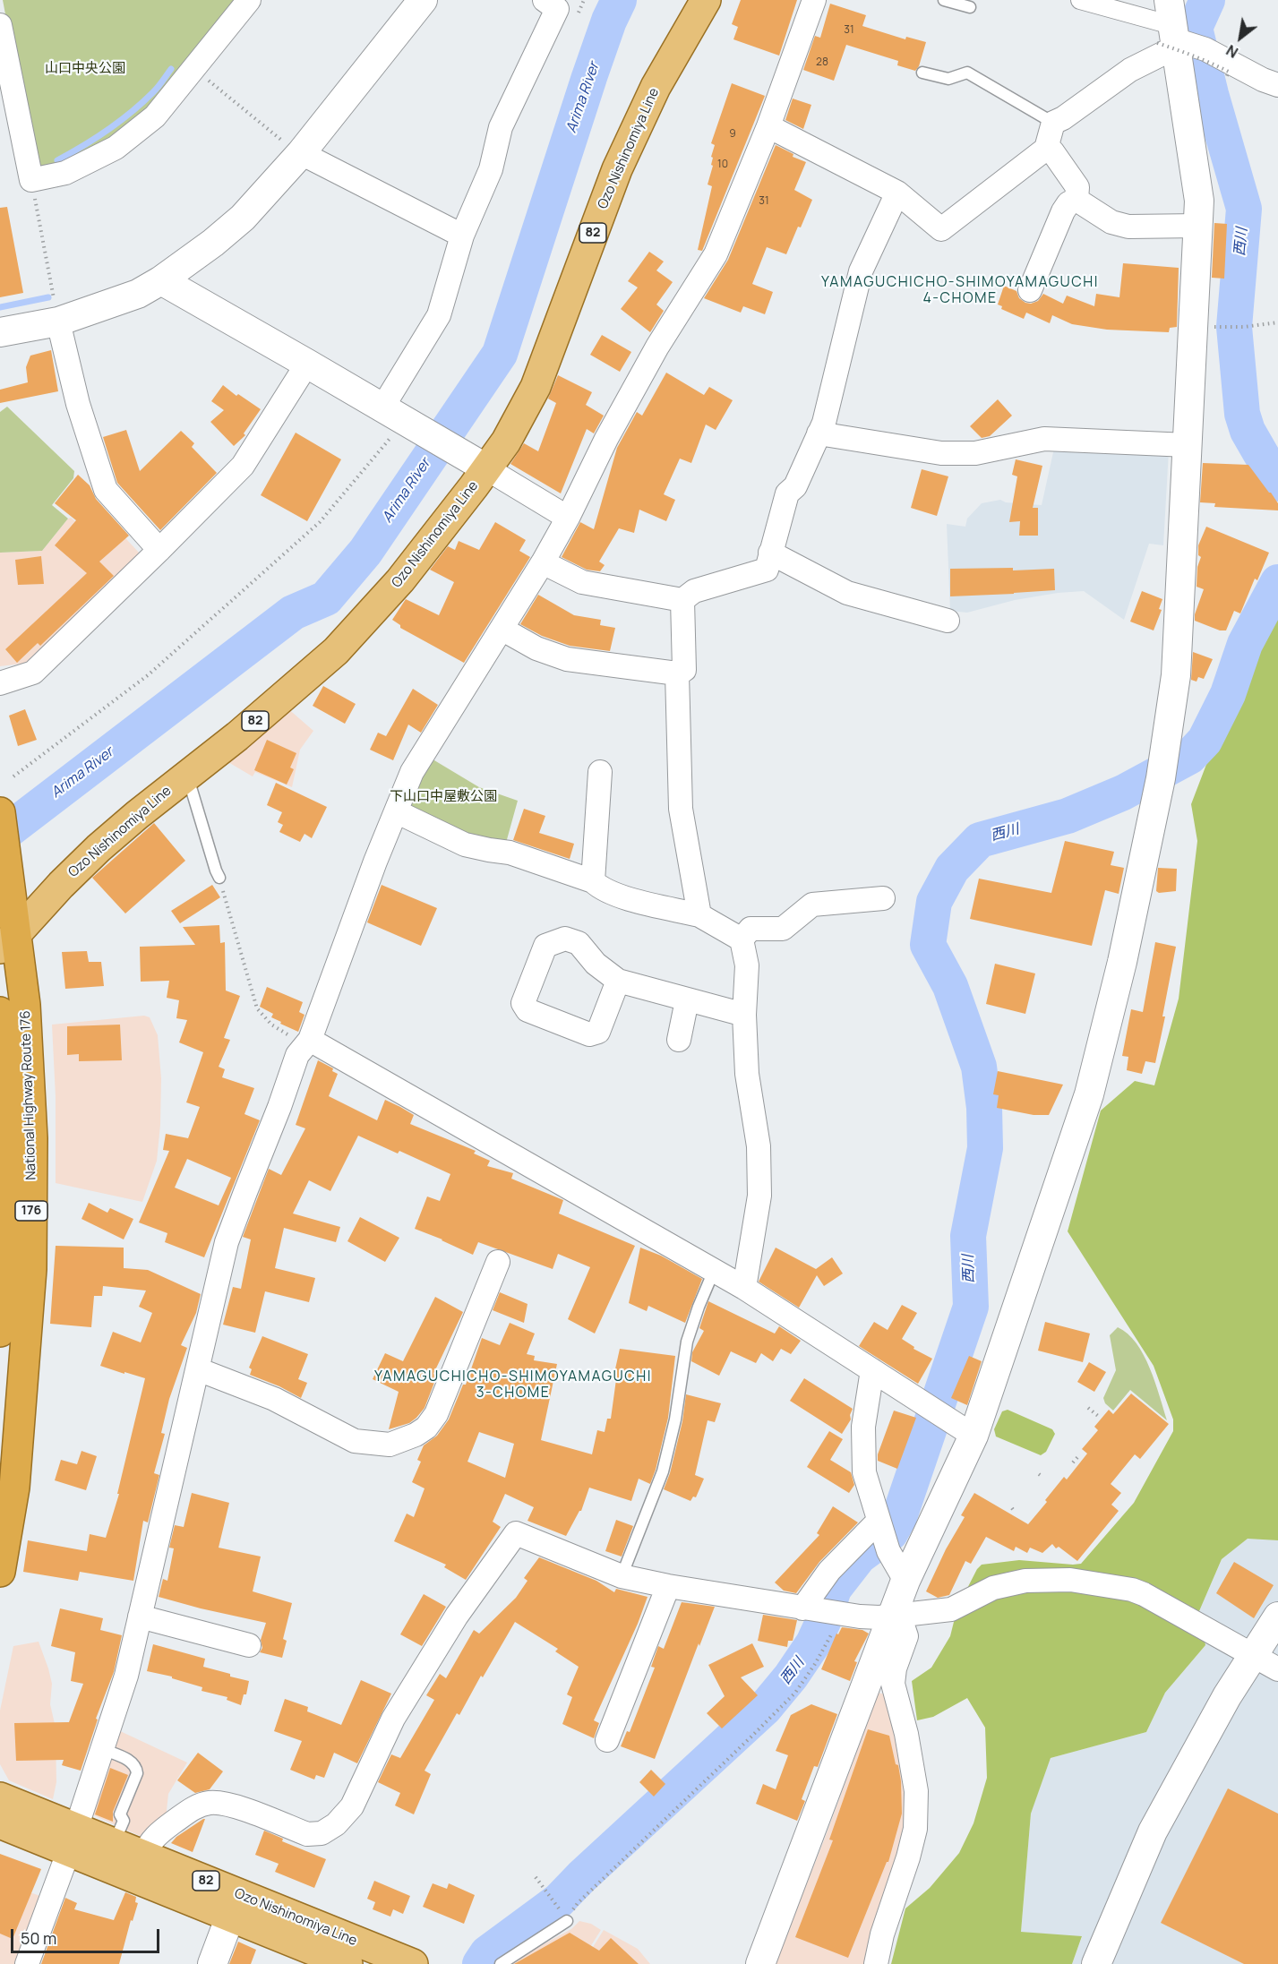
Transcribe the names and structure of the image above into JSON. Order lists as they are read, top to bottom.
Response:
{
  "streets": {
    "highway": ["National Highway Route 176", "176"],
    "main road": ["Ozo Nishinomiya Line", "82"]
  },
  "crossings": [
    ["Ozo Nishinomiya Line", "National Highway Route 176"]
  ],
  "districts": ["YAMAGUCHICHO-SHIMOYAMAGUCHI 4-CHOME", "YAMAGUCHICHO-SHIMOYAMAGUCHI 3-CHOME"],
  "water": ["Arima River", "西川"],
  "parks": ["山口中央公園", "下山口中屋敷公園"],
  "house_numbers": [
    "31",
    "28",
    "9",
    "10",
    "31"
  ],
  "scale_bar": "50 m",
  "north": "bottom left"
}
